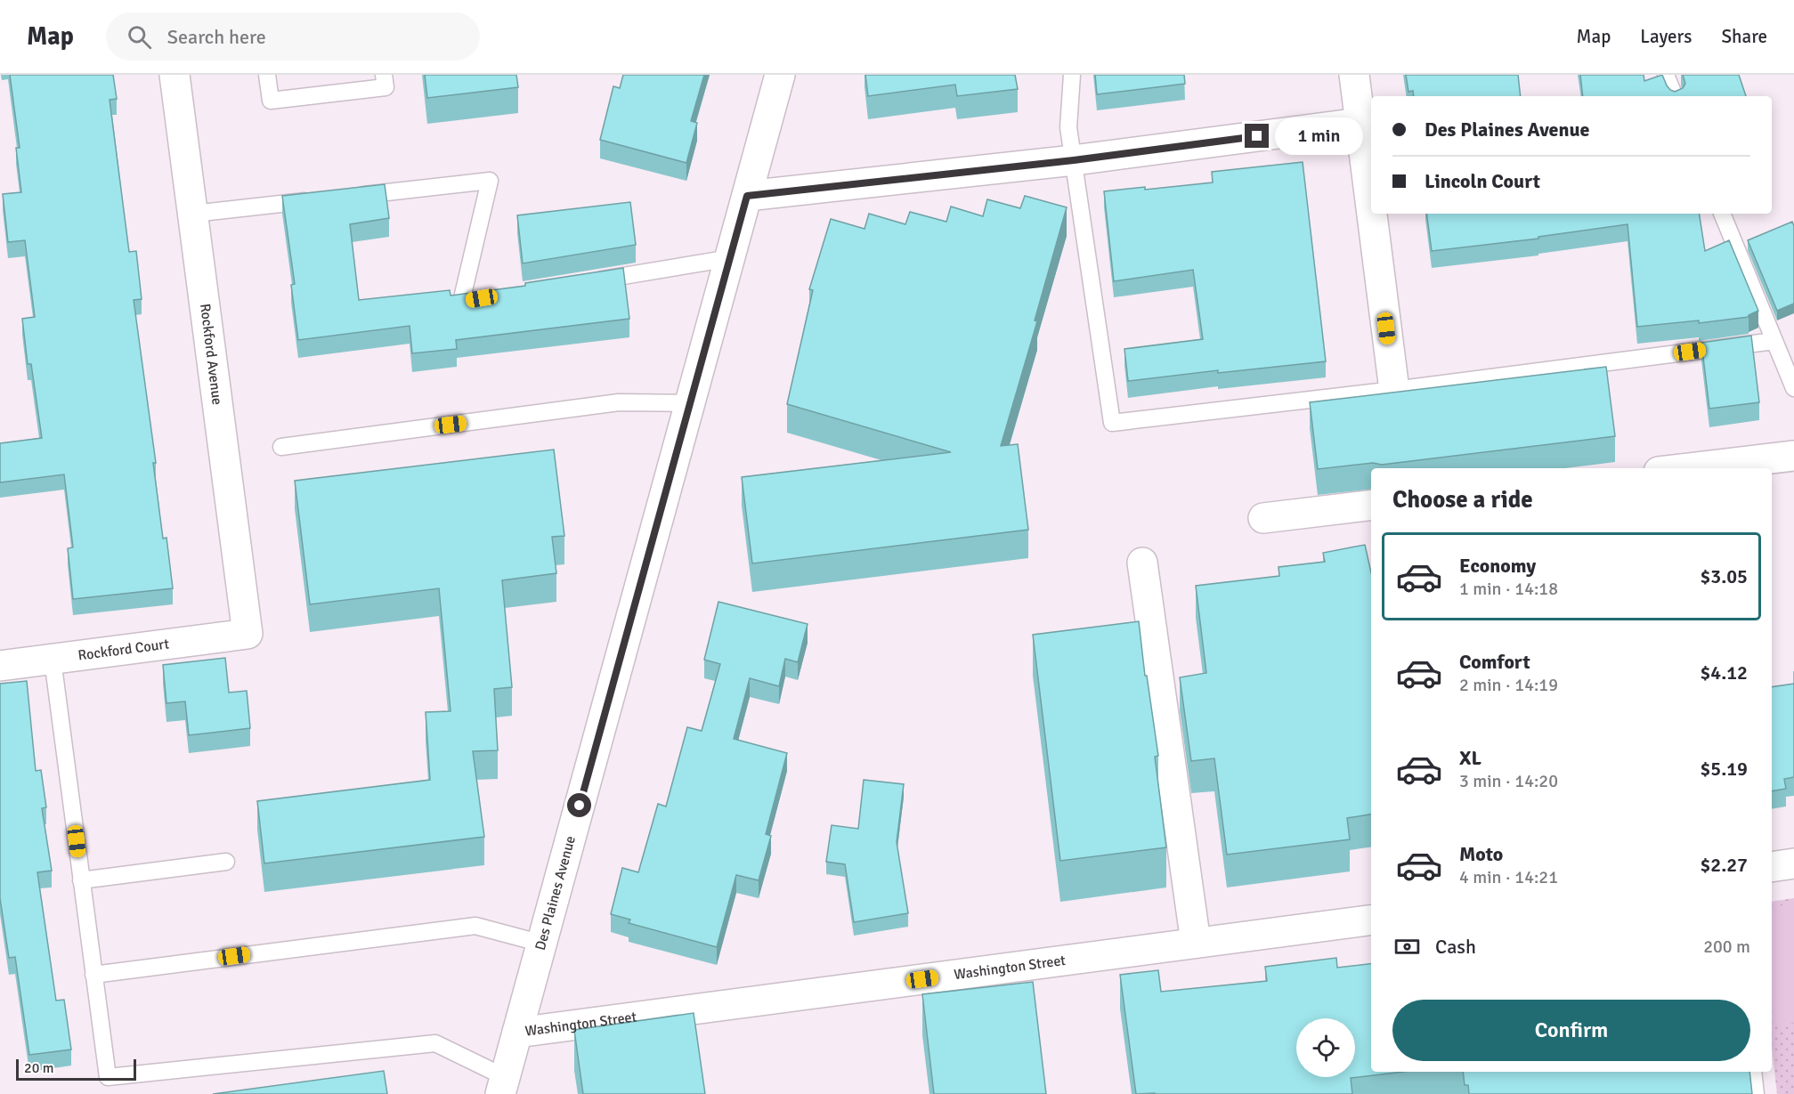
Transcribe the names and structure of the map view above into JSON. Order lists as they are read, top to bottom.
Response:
{
  "streets": {
    "street": [
      "Rockford Avenue",
      "Rockford Court",
      "Des Plaines Avenue",
      "Washington Street"
    ]
  },
  "crossings": [
    ["Rockford Avenue", "Rockford Court"],
    ["Des Plaines Avenue", "Washington Street"]
  ],
  "scale_bar": "20 m",
  "page": {
    "header": "Map",
    "search": "Search here",
    "nav": ["Map", "Layers", "Share"],
    "banner": ["Des Plaines Avenue", "Lincoln Court"],
    "bubble": "1 min",
    "heading": "Choose a ride",
    "list": [
      {
        "name": "Economy",
        "note": "1 min · 14:18",
        "value": "$3.05"
      },
      {
        "name": "Comfort",
        "note": "2 min · 14:19",
        "value": "$4.12"
      },
      {
        "name": "XL",
        "note": "3 min · 14:20",
        "value": "$5.19"
      },
      {
        "name": "Moto",
        "note": "4 min · 14:21",
        "value": "$2.27"
      }
    ],
    "pay": ["Cash", "200 m"],
    "buttons": "Confirm",
    "scale": "20 m"
  }
}
